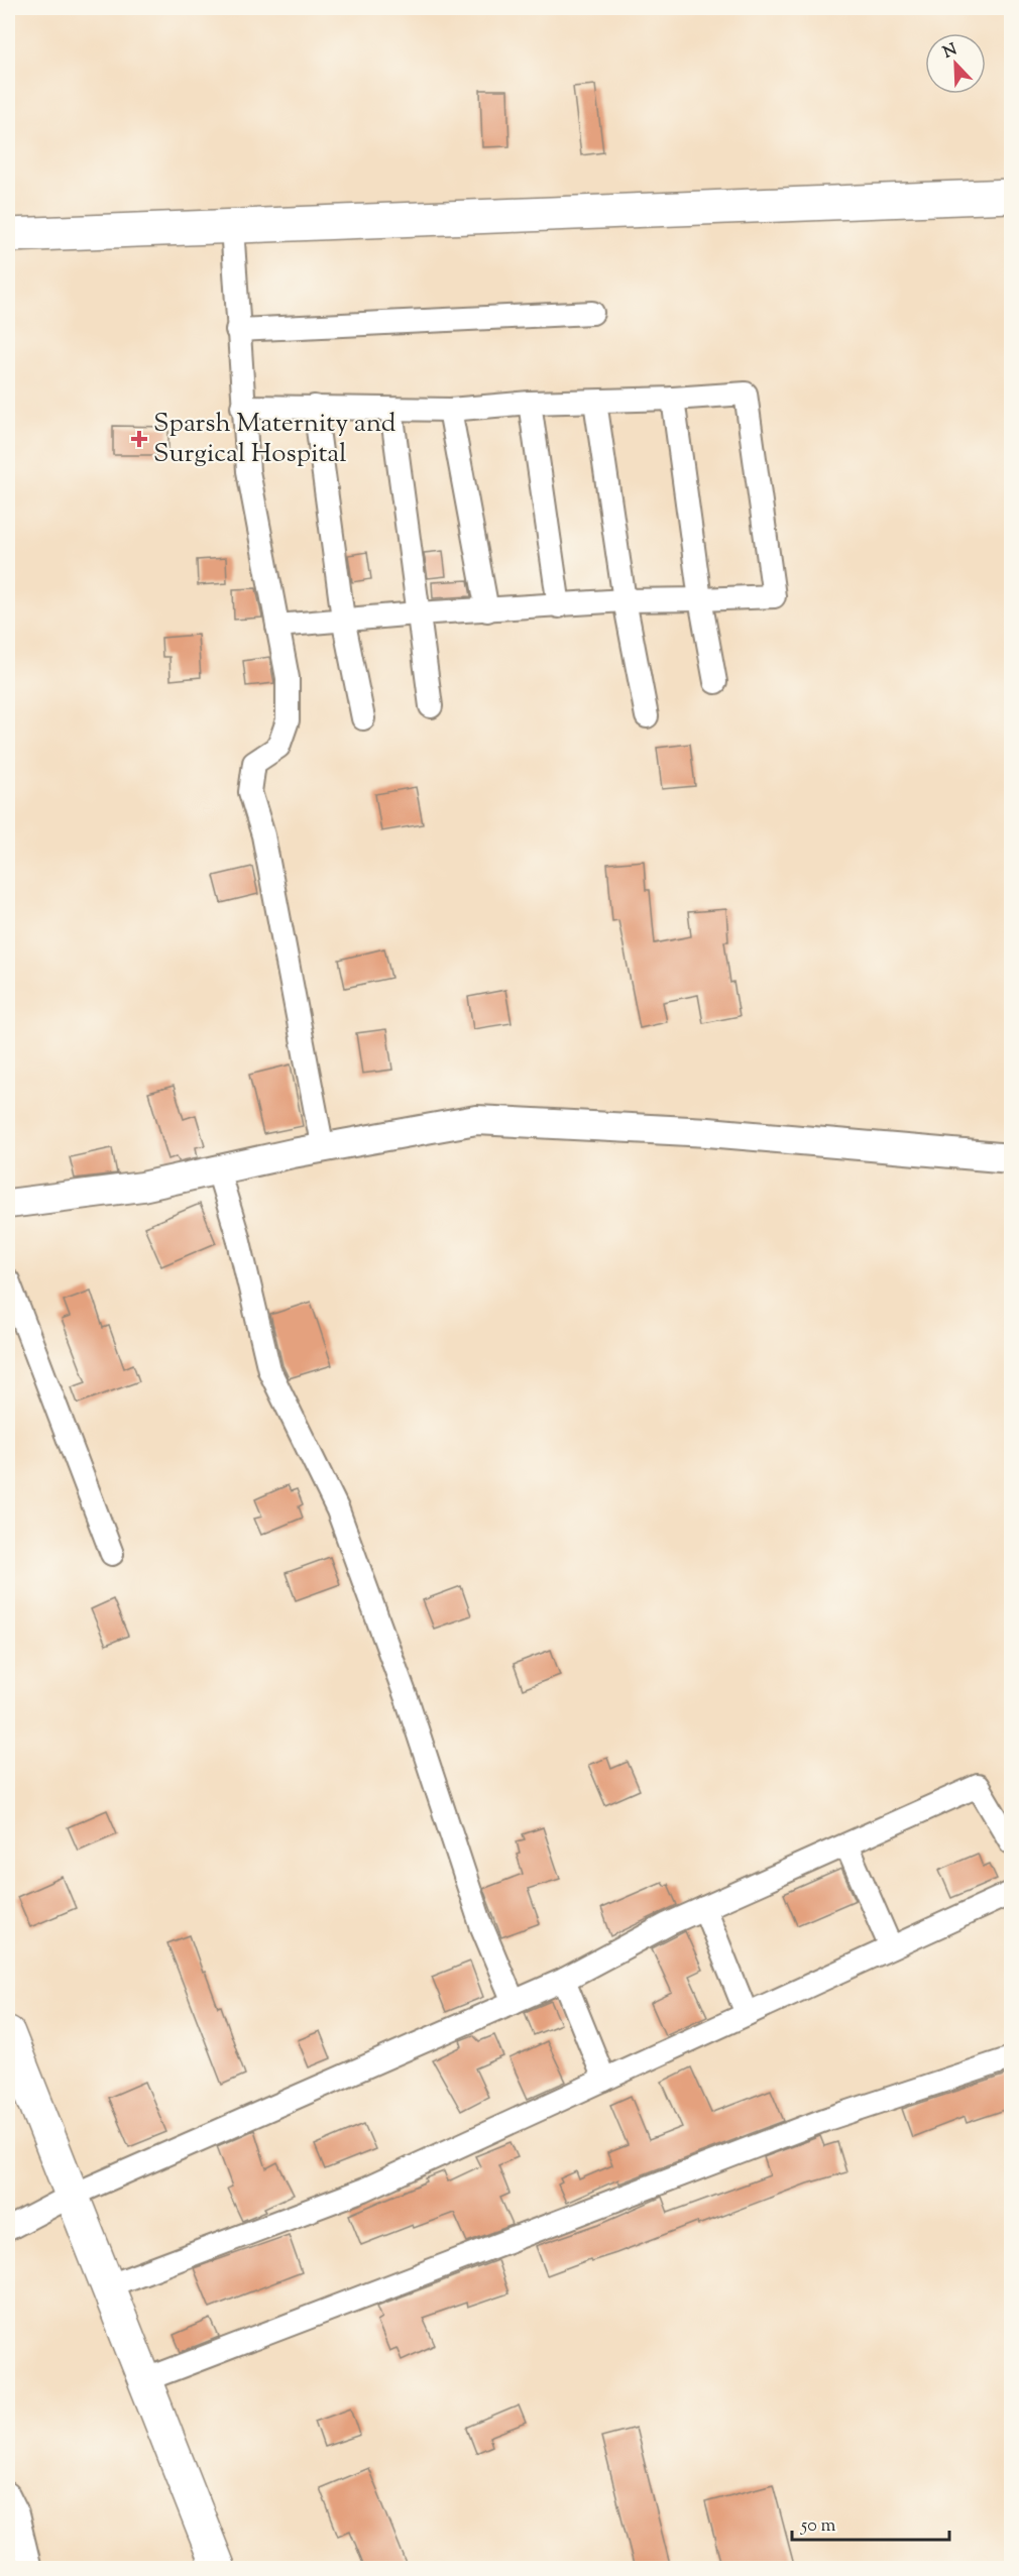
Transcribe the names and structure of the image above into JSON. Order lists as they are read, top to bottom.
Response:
{
  "places": {
    "health": ["Sparsh Maternity and Surgical Hospital"]
  },
  "scale_bar": "50 m",
  "north": "top left"
}
